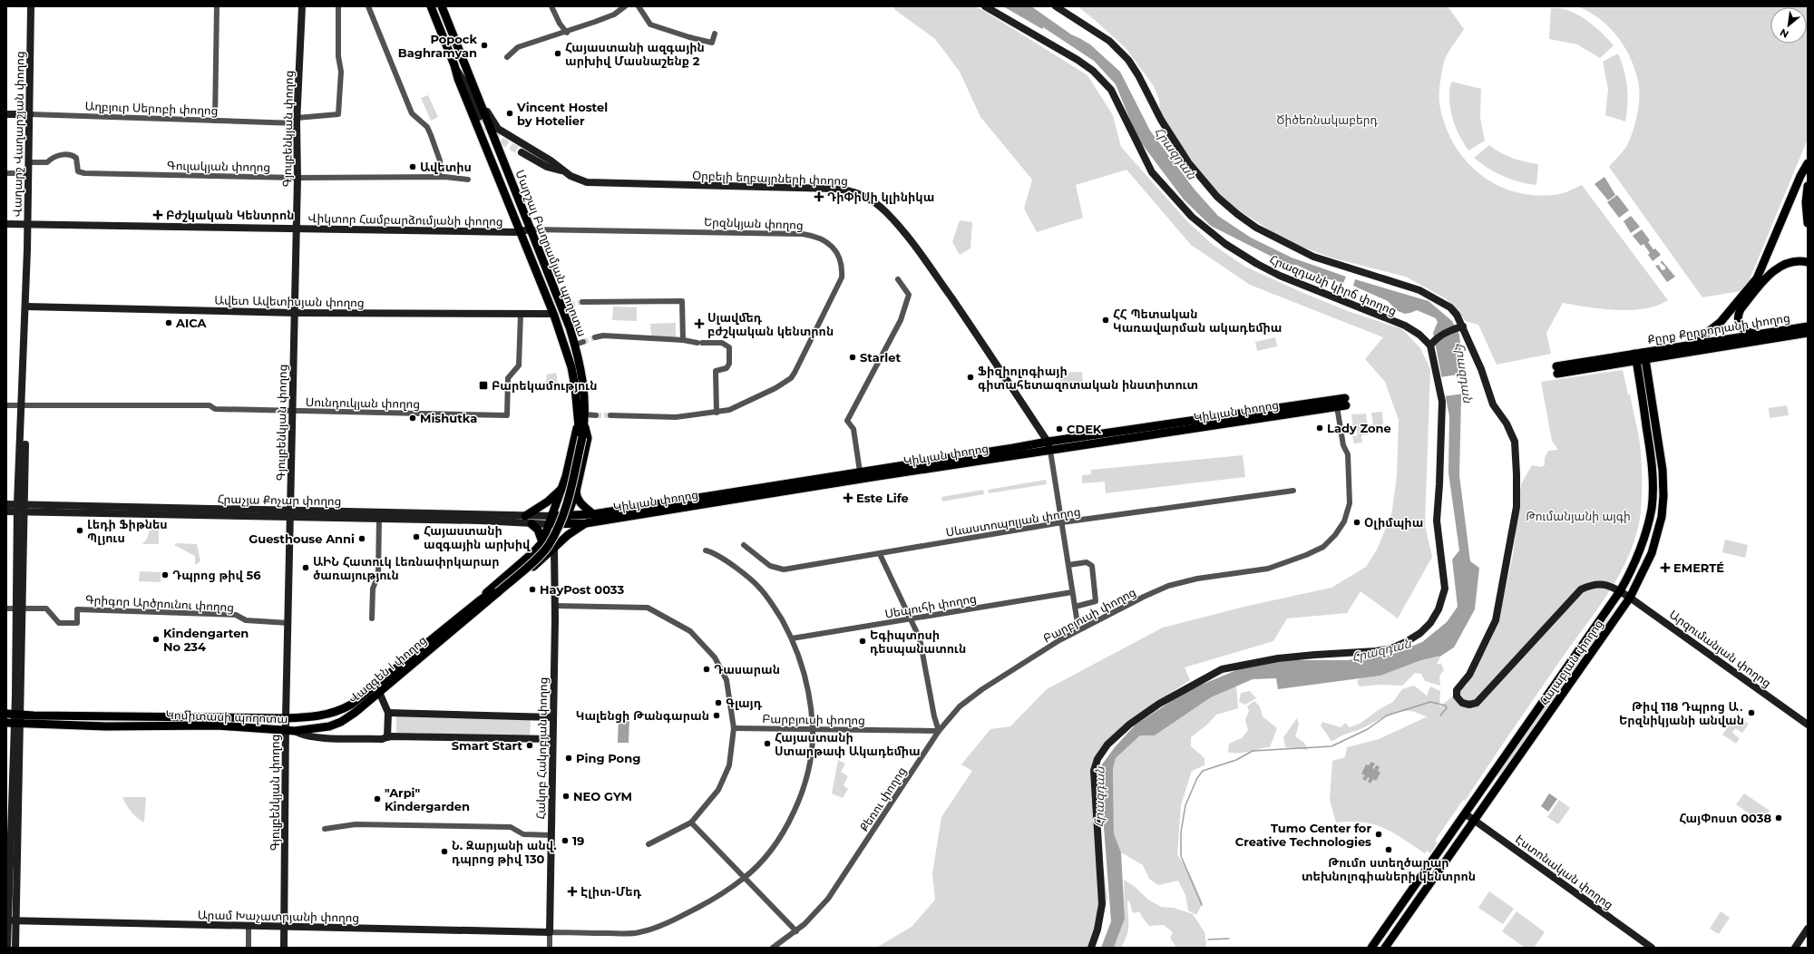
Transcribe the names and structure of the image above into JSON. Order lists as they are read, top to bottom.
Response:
{
  "streets": {
    "main road": [
      "Մարշալ Բաղրամյան պողոտա",
      "Քըրք Քըրքորյանի փողոց",
      "Կիևյան փողոց",
      "Հալաբյան փողոց",
      "Վազգեն I փողոց",
      "Կոմիտասի պողոտա"
    ],
    "street": [
      "Աղբյուր Սերոբի փողոց",
      "Գյուլբենկյան փողոց",
      "Վաղարշ Վաղարշյան փողոց",
      "Գուլակյան փողոց",
      "Օրբելի եղբայրների փողոց",
      "Վիկտոր Համբարձումյանի փողոց",
      "Երզնկյան փողոց",
      "Հրազդանի կիրճ փողոց",
      "Ավետ Ավետիսյան փողոց",
      "Սունդուկյան փողոց",
      "Հրաչյա Քոչար փողոց",
      "Սևաստոպոլյան փողոց",
      "Գրիգոր Արծրունու փողոց",
      "Սեպուհի փողոց",
      "Բարբյուսի փողոց",
      "Արզումանյան փողոց",
      "Հակոբ Հակոբյան փողոց",
      "Քեռու փողոց",
      "Էստոնական փողոց",
      "Արամ Խաչատրյանի փողոց"
    ]
  },
  "crossings": [
    ["Աղբյուր Սերոբի փողոց", "Գյուլբենկյան փողոց"],
    ["Աղբյուր Սերոբի փողոց", "Վաղարշ Վաղարշյան փողոց"],
    ["Գյուլբենկյան փողոց", "Գուլակյան փողոց"],
    ["Գյուլբենկյան փողոց", "Վիկտոր Համբարձումյանի փողոց"],
    ["Գյուլբենկյան փողոց", "Ավետ Ավետիսյան փողոց"],
    ["Գյուլբենկյան փողոց", "Սունդուկյան փողոց"],
    ["Գյուլբենկյան փողոց", "Հրաչյա Քոչար փողոց"],
    ["Գյուլբենկյան փողոց", "Գրիգոր Արծրունու փողոց"],
    ["Գյուլբենկյան փողոց", "Վազգեն I փողոց"],
    ["Գյուլբենկյան փողոց", "Կոմիտասի պողոտա"],
    ["Գյուլբենկյան փողոց", "Արամ Խաչատրյանի փողոց"],
    ["Վաղարշ Վաղարշյան փողոց", "Գուլակյան փողոց"],
    ["Վաղարշ Վաղարշյան փողոց", "Վիկտոր Համբարձումյանի փողոց"],
    ["Վաղարշ Վաղարշյան փողոց", "Ավետ Ավետիսյան փողոց"],
    ["Վաղարշ Վաղարշյան փողոց", "Սունդուկյան փողոց"],
    ["Վաղարշ Վաղարշյան փողոց", "Հրաչյա Քոչար փողոց"],
    ["Վաղարշ Վաղարշյան փողոց", "Գրիգոր Արծրունու փողոց"],
    ["Վաղարշ Վաղարշյան փողոց", "Կոմիտասի պողոտա"],
    ["Վաղարշ Վաղարշյան փողոց", "Արամ Խաչատրյանի փողոց"],
    ["Օրբելի եղբայրների փողոց", "Մարշալ Բաղրամյան պողոտա"],
    ["Օրբելի եղբայրների փողոց", "Կիևյան փողոց"],
    ["Վիկտոր Համբարձումյանի փողոց", "Երզնկյան փողոց"],
    ["Վիկտոր Համբարձումյանի փողոց", "Մարշալ Բաղրամյան պողոտա"],
    ["Երզնկյան փողոց", "Մարշալ Բաղրամյան պողոտա"],
    ["Մարշալ Բաղրամյան պողոտա", "Ավետ Ավետիսյան փողոց"],
    ["Մարշալ Բաղրամյան պողոտա", "Կիևյան փողոց"],
    ["Մարշալ Բաղրամյան պողոտա", "Հրաչյա Քոչար փողոց"],
    ["Մարշալ Բաղրամյան պողոտա", "Վազգեն I փողոց"],
    ["Ավետ Ավետիսյան փողոց", "Սունդուկյան փողոց"],
    ["Քըրք Քըրքորյանի փողոց", "Հալաբյան փողոց"],
    ["Կիևյան փողոց", "Հրաչյա Քոչար փողոց"],
    ["Կիևյան փողոց", "Բարբյուսի փողոց"],
    ["Կիևյան փողոց", "Վազգեն I փողոց"],
    ["Հրաչյա Քոչար փողոց", "Վազգեն I փողոց"],
    ["Բարբյուսի փողոց", "Քեռու փողոց"],
    ["Արզումանյան փողոց", "Հալաբյան փողոց"],
    ["Հալաբյան փողոց", "Էստոնական փողոց"],
    ["Վազգեն I փողոց", "Կոմիտասի պողոտա"],
    ["Վազգեն I փողոց", "Հակոբ Հակոբյան փողոց"],
    ["Կոմիտասի պողոտա", "Հակոբ Հակոբյան փողոց"],
    ["Հակոբ Հակոբյան փողոց", "Արամ Խաչատրյանի փողոց"]
  ],
  "water": ["Հրազդան"],
  "parks": ["Ծիծեռնակաբերդ", "Թումանյանի այգի"],
  "places": {
    "other": [
      "Popock Baghramyan",
      "Հայաստանի ազգային արխիվ Մասնաշենք 2",
      "Vincent Hostel by Hotelier",
      "Ավետիս",
      "ՀՀ Պետական Կառավարման ակադեմիա",
      "AICA",
      "Starlet",
      "Ֆիզիոլոգիայի գիտահետազոտական ինստիտուտ",
      "Mishutka",
      "Lady Zone",
      "CDEK",
      "Օլիմպիա",
      "Լեդի Ֆիթնես Պլյուս",
      "Հայաստանի ազգային արխիվ",
      "Guesthouse Anni",
      "ԱԻՆ Հատուկ Լեռնափրկարար ծառայություն",
      "Դպրոց թիվ 56",
      "HayPost 0033",
      "Kindengarten No 234",
      "Եգիպտոսի դեսպանատուն",
      "Դասարան",
      "Գլայդ",
      "Թիվ 118 Դպրոց Ա․ Երզնիկյանի անվան",
      "Կալենցի Թանգարան",
      "Հայաստանի Ստարթափ Ակադեմիա",
      "Smart Start",
      "Ping Pong",
      "NEO GYM",
      "\"Arpi\" Kindergarden",
      "ՀայՓոստ 0038",
      "Tumo Center for Creative Technologies",
      "19",
      "Թումո ստեղծարար տեխնոլոգիաների կենտրոն",
      "Ն. Զարյանի անվ. դպրոց թիվ 130"
    ],
    "health": [
      "ԴիՓիՍի կլինիկա",
      "Բժշկական Կենտրոն",
      "Սլավմեդ բժշկական կենտրոն",
      "Este Life",
      "EMERTÉ",
      "Էլիտ-Մեդ"
    ],
    "transit": ["Բարեկամություն"]
  },
  "north": "bottom left"
}
